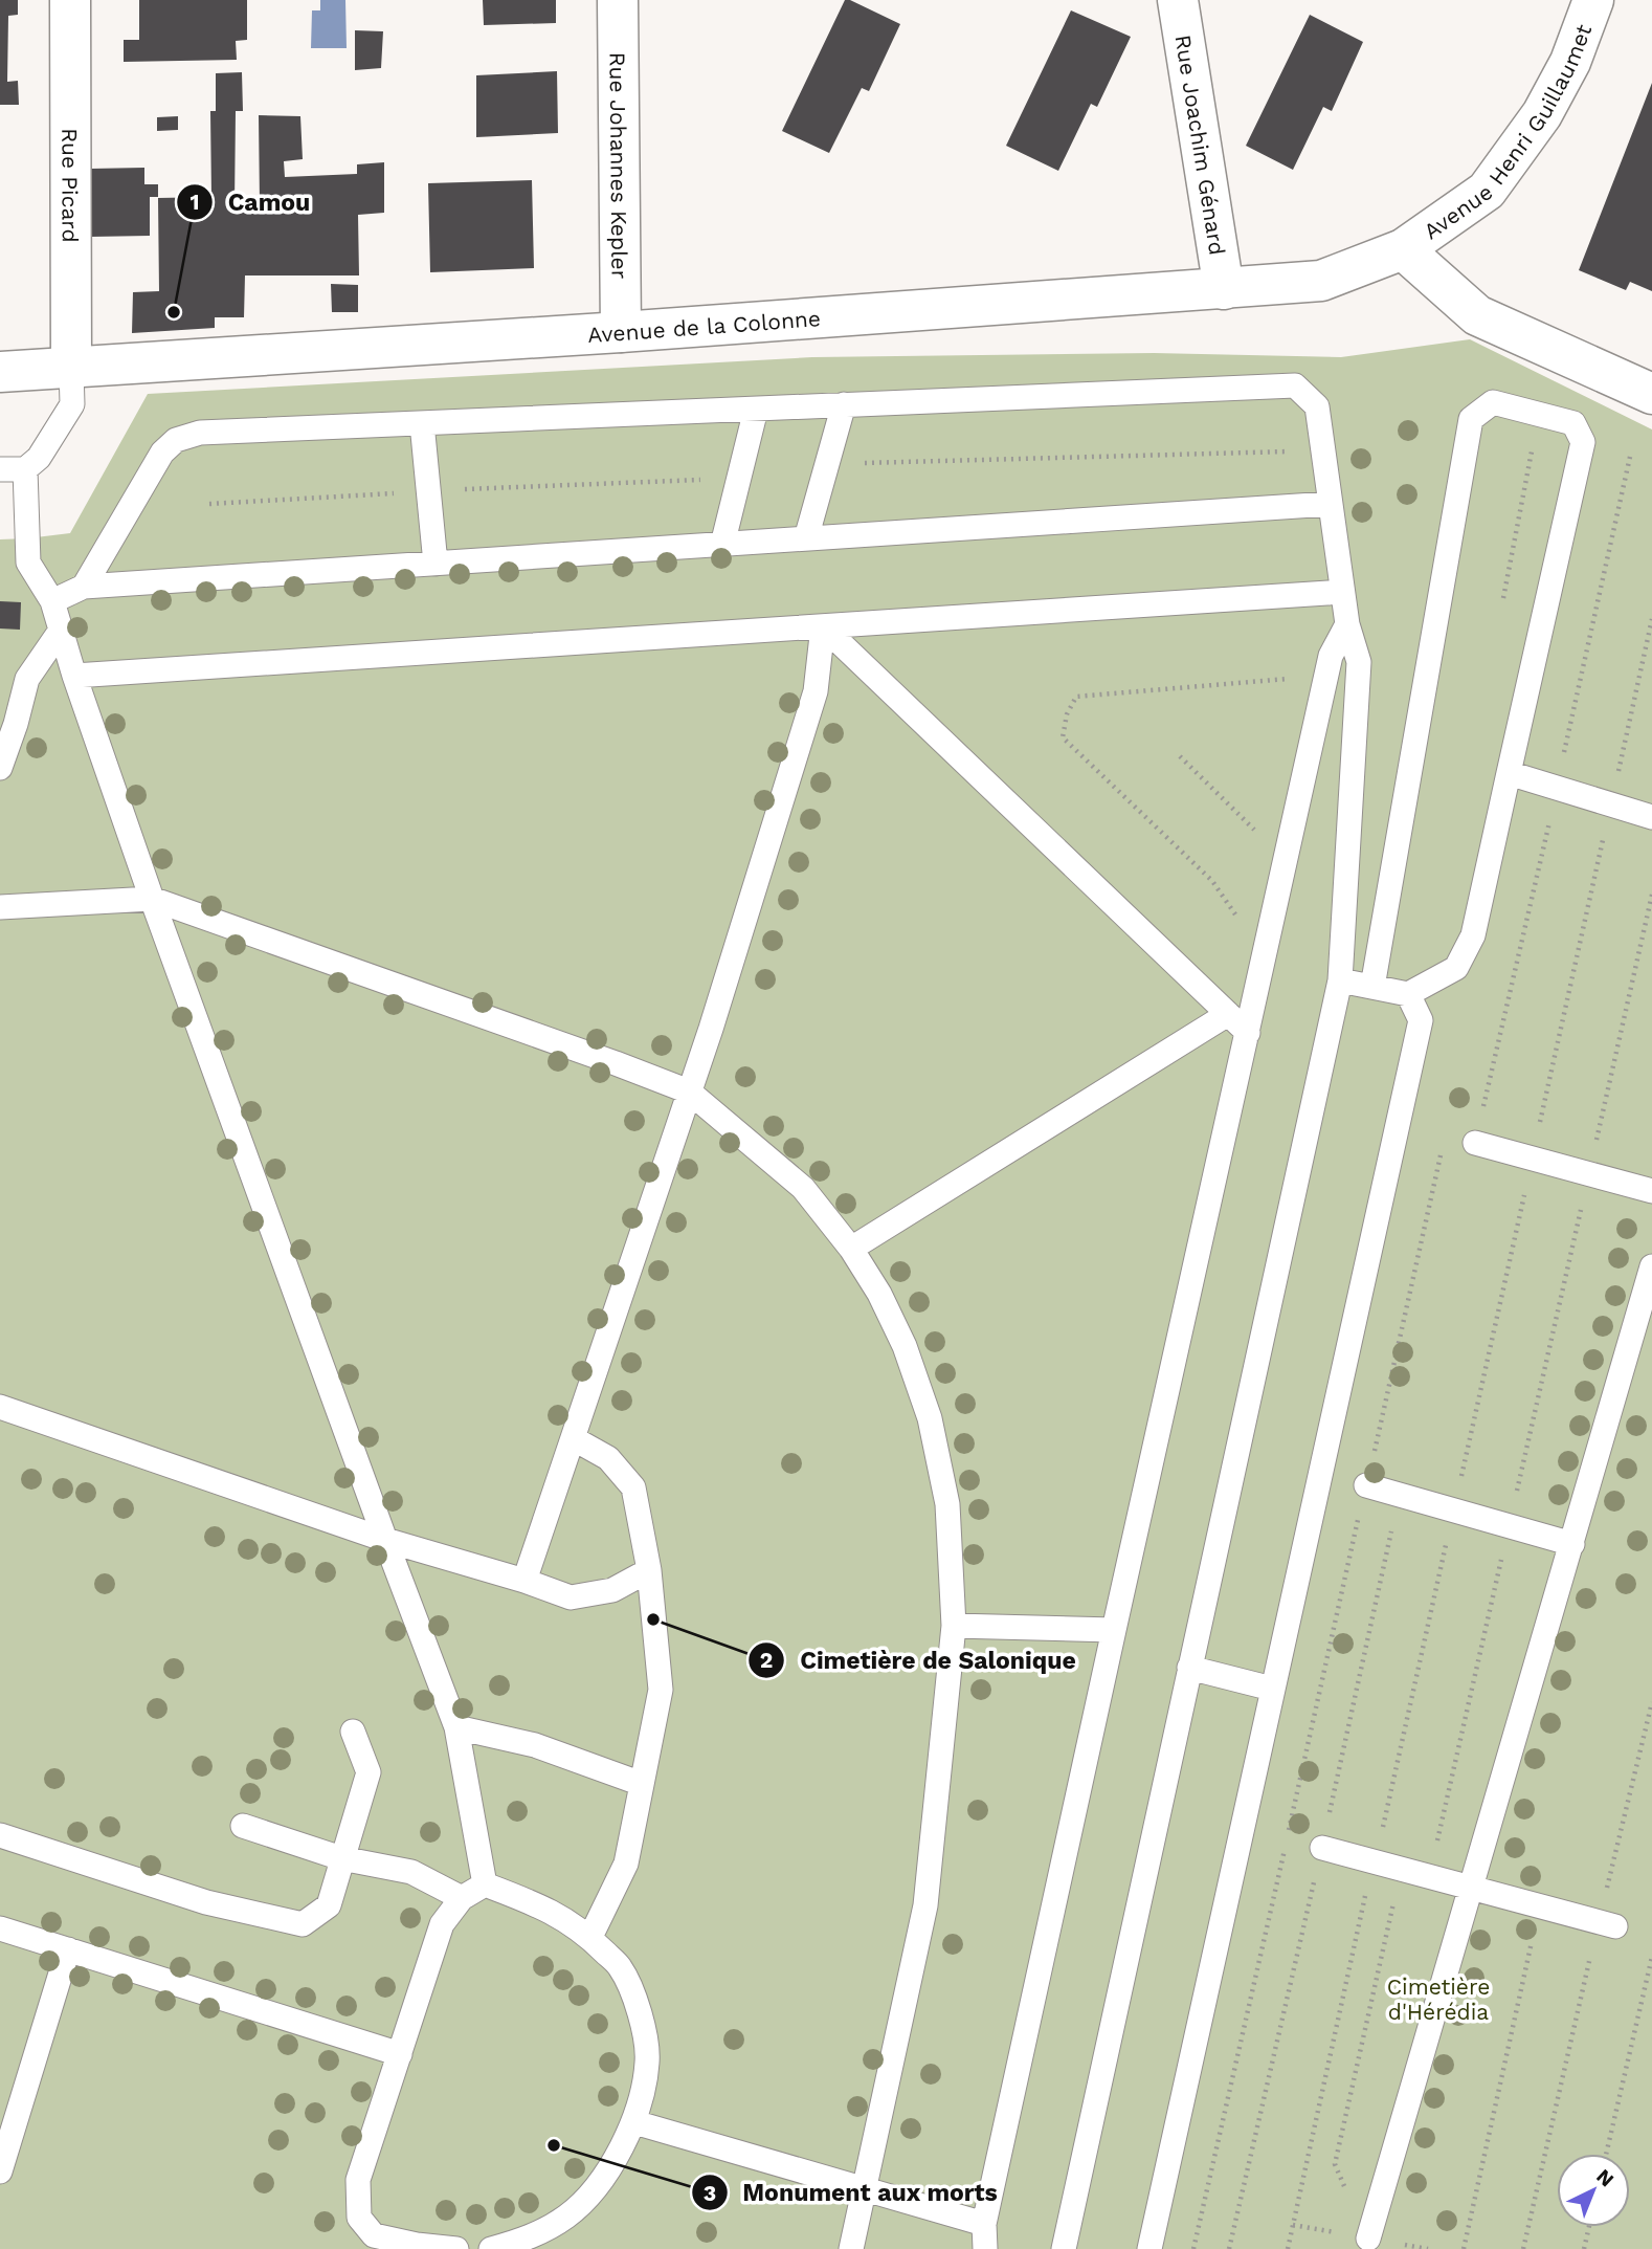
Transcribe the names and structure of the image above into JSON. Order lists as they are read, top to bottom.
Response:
{
  "streets": {
    "street": [
      "Avenue Henri Guillaumet",
      "Rue Joachim Génard",
      "Rue Johannes Kepler",
      "Rue Picard",
      "Avenue de la Colonne"
    ]
  },
  "crossings": [
    ["Avenue Henri Guillaumet", "Avenue de la Colonne"],
    ["Rue Joachim Génard", "Avenue de la Colonne"],
    ["Rue Johannes Kepler", "Avenue de la Colonne"],
    ["Rue Picard", "Avenue de la Colonne"]
  ],
  "parks": ["Cimetière d'Hérédia"],
  "places": ["Camou", "Cimetière de Salonique", "Monument aux morts"],
  "north": "top right"
}
